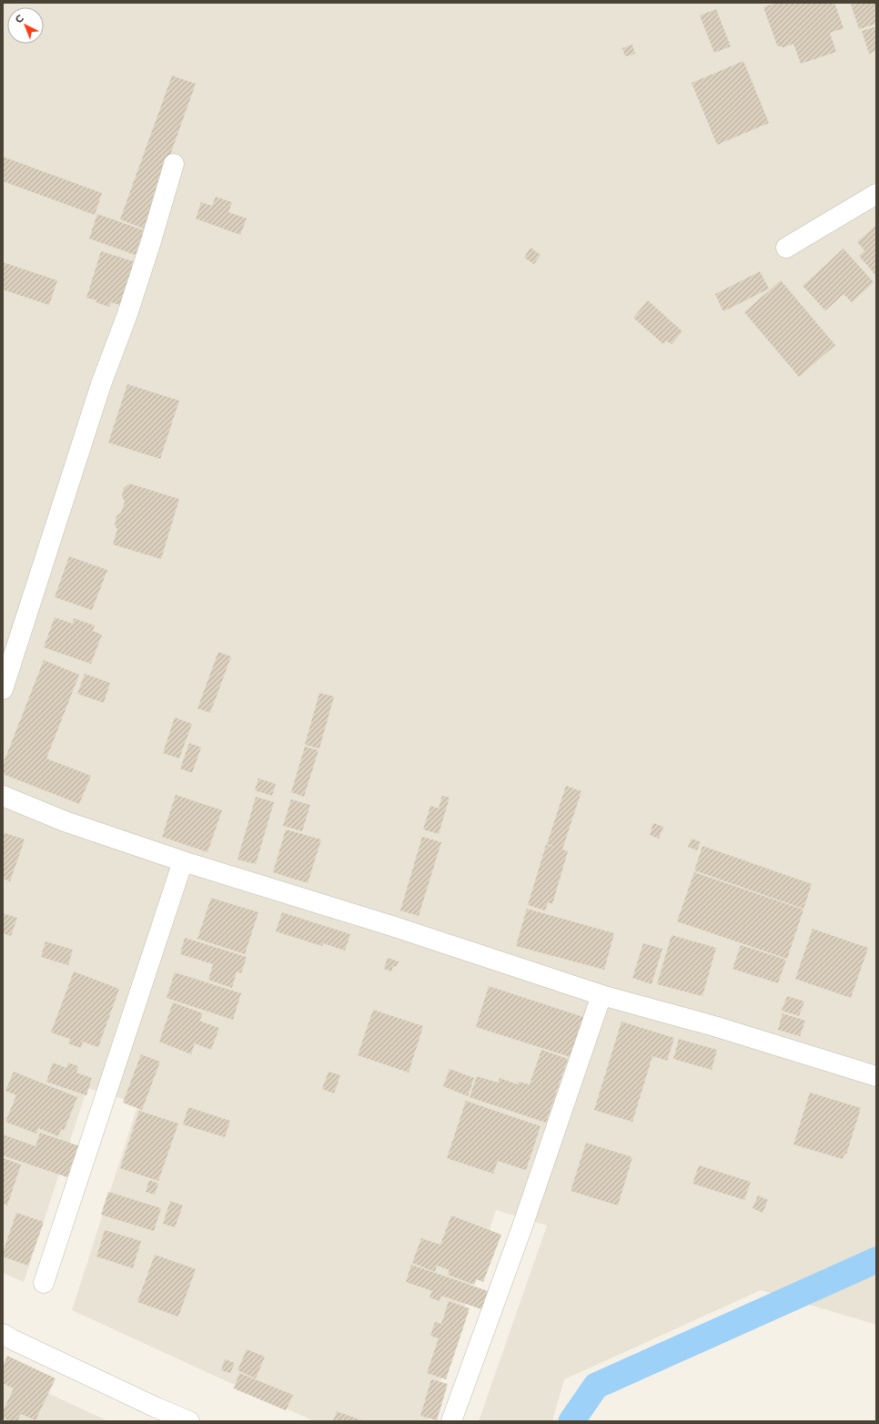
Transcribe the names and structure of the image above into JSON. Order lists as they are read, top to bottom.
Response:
{
  "north": "top left"
}
